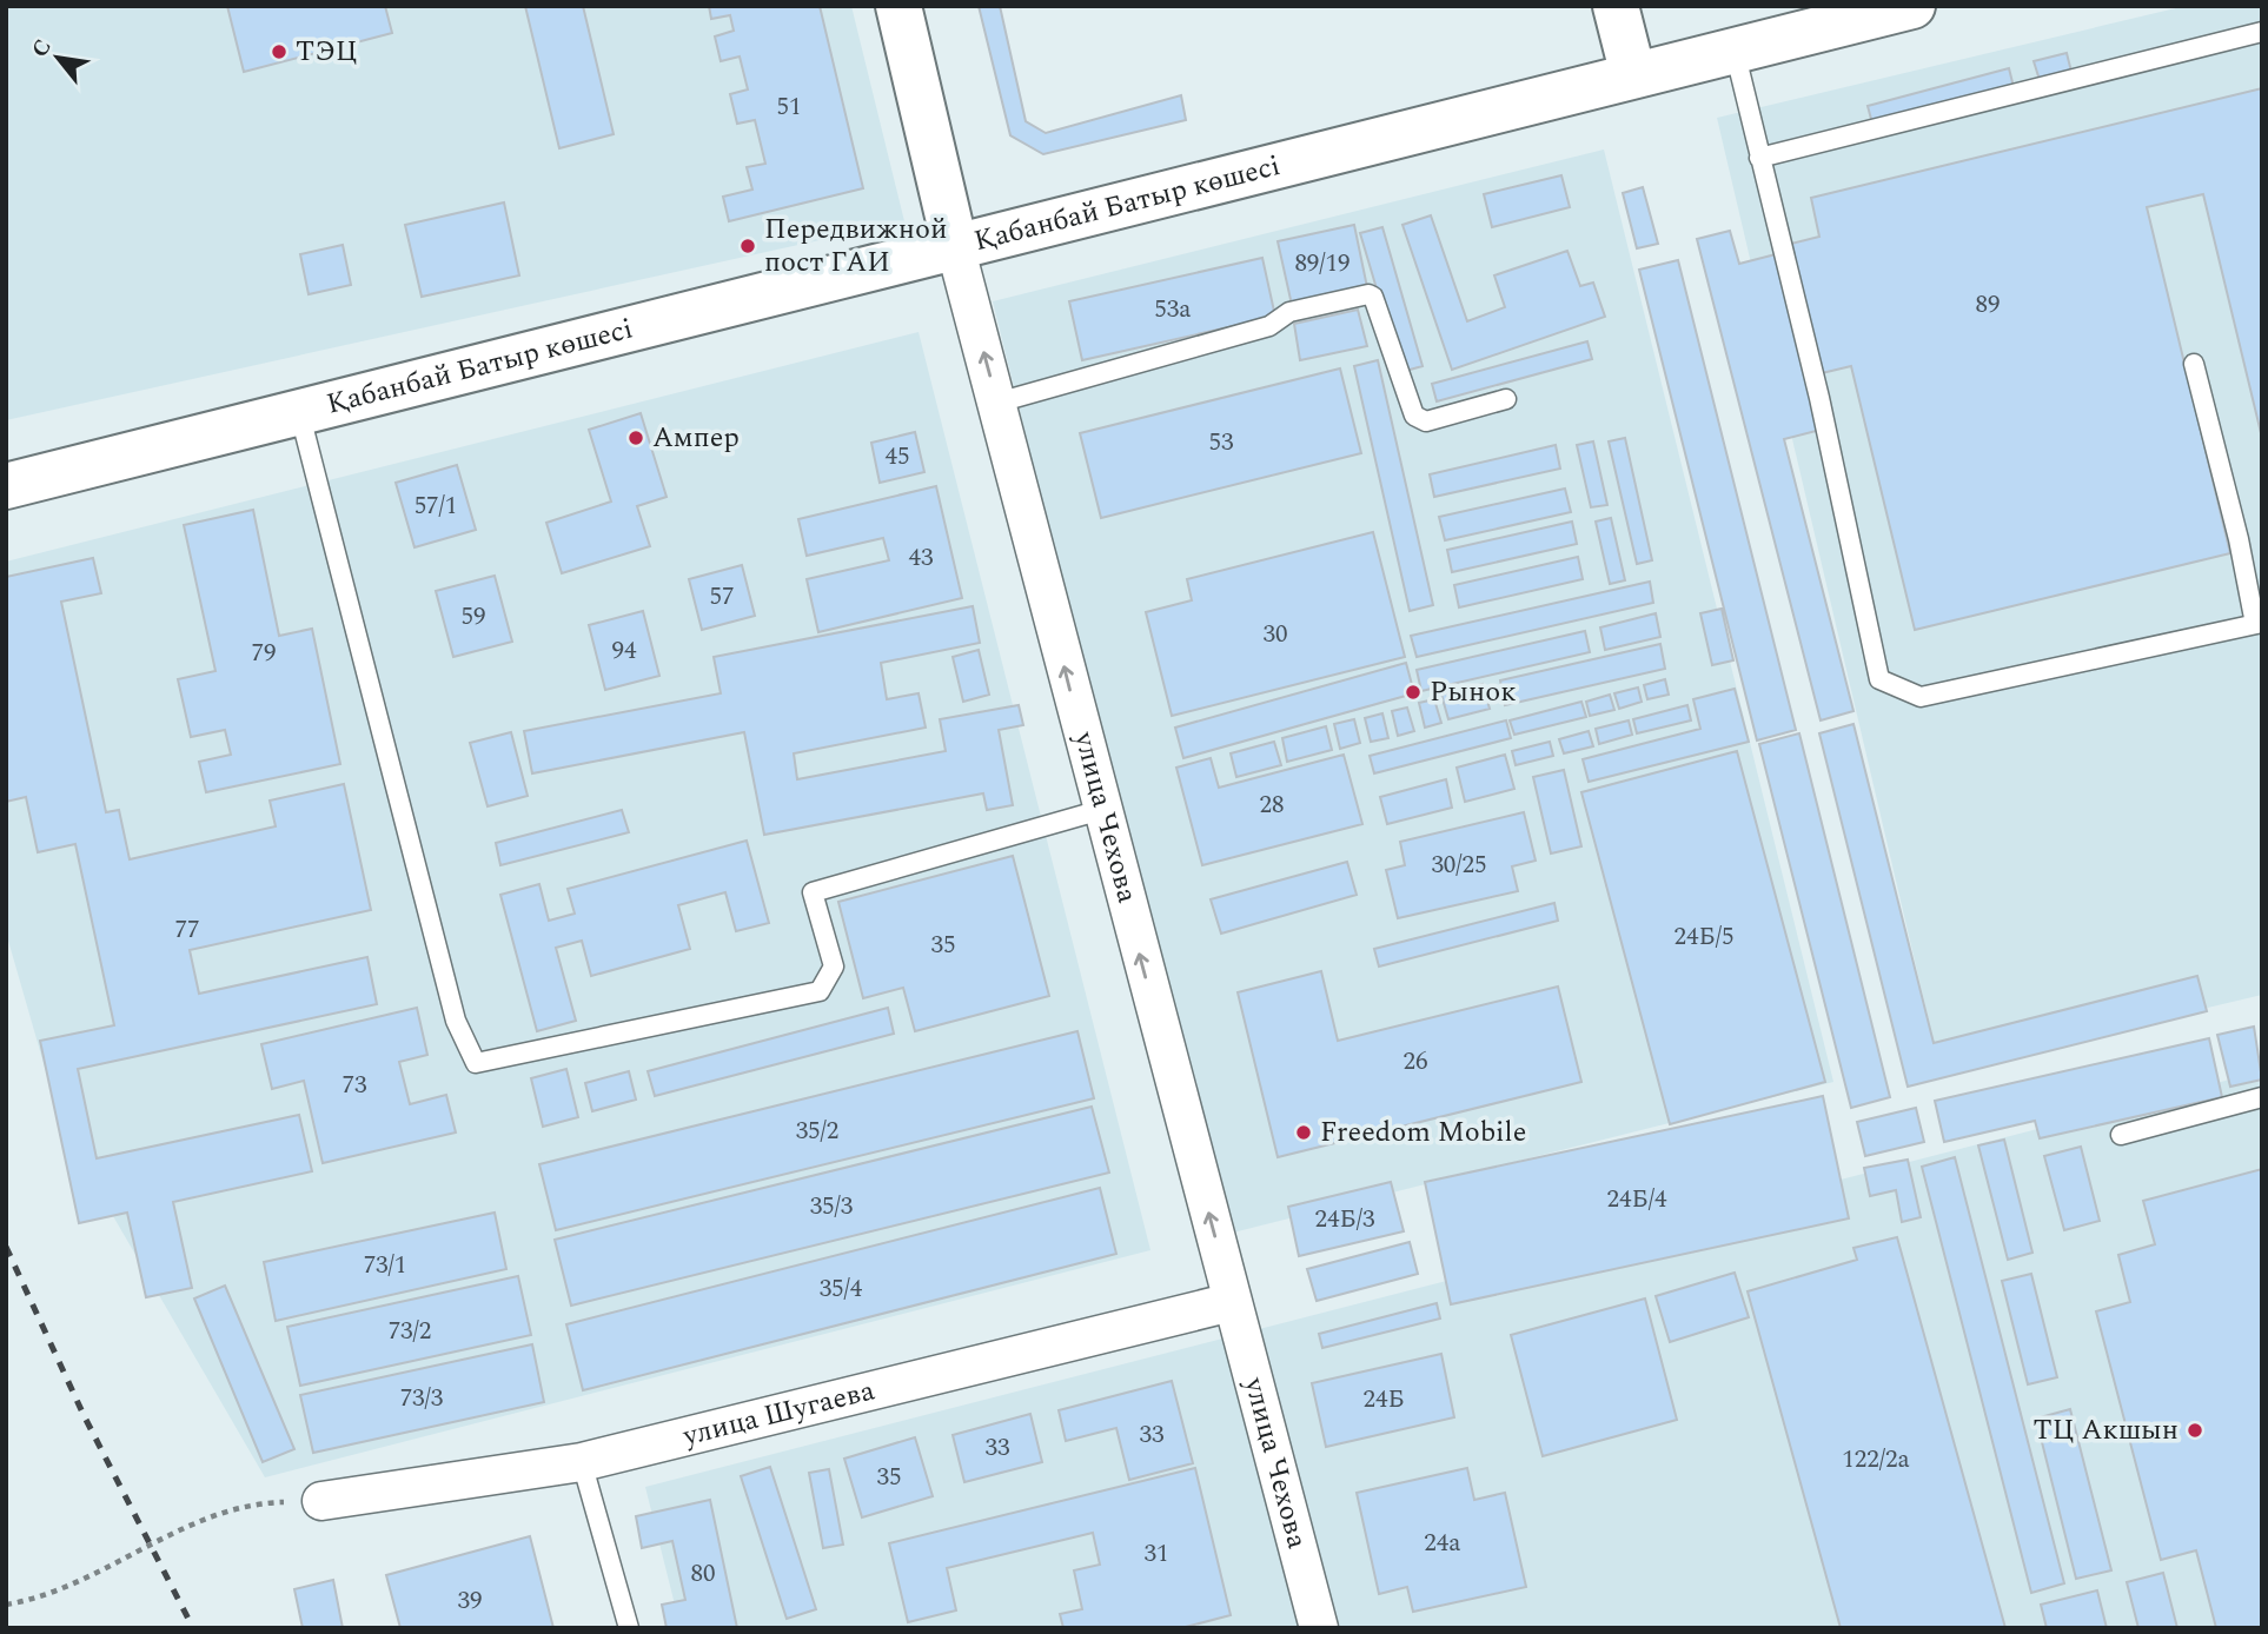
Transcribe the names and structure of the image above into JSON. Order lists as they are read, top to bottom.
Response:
{
  "streets": {
    "main road": ["Қабанбай Батыр көшесі", "улица Чехова"],
    "street": ["улица Шугаева"]
  },
  "crossings": [
    ["Қабанбай Батыр көшесі", "улица Чехова"],
    ["улица Чехова", "улица Шугаева"]
  ],
  "one_way": ["улица Чехова"],
  "places": [
    "ТЭЦ",
    "Передвижной пост ГАИ",
    "Ампер",
    "Рынок",
    "Freedom Mobile",
    "ТЦ Акшын"
  ],
  "house_numbers": [
    "51",
    "89/19",
    "89",
    "53а",
    "53",
    "45",
    "57/1",
    "43",
    "57",
    "59",
    "30",
    "94",
    "79",
    "28",
    "30/25",
    "77",
    "24Б/5",
    "35",
    "26",
    "73",
    "35/2",
    "24Б/4",
    "35/3",
    "24Б/3",
    "73/1",
    "35/4",
    "73/2",
    "73/3",
    "24Б",
    "33",
    "33",
    "122/2а",
    "35",
    "24а",
    "31",
    "80",
    "39"
  ],
  "north": "top left"
}
